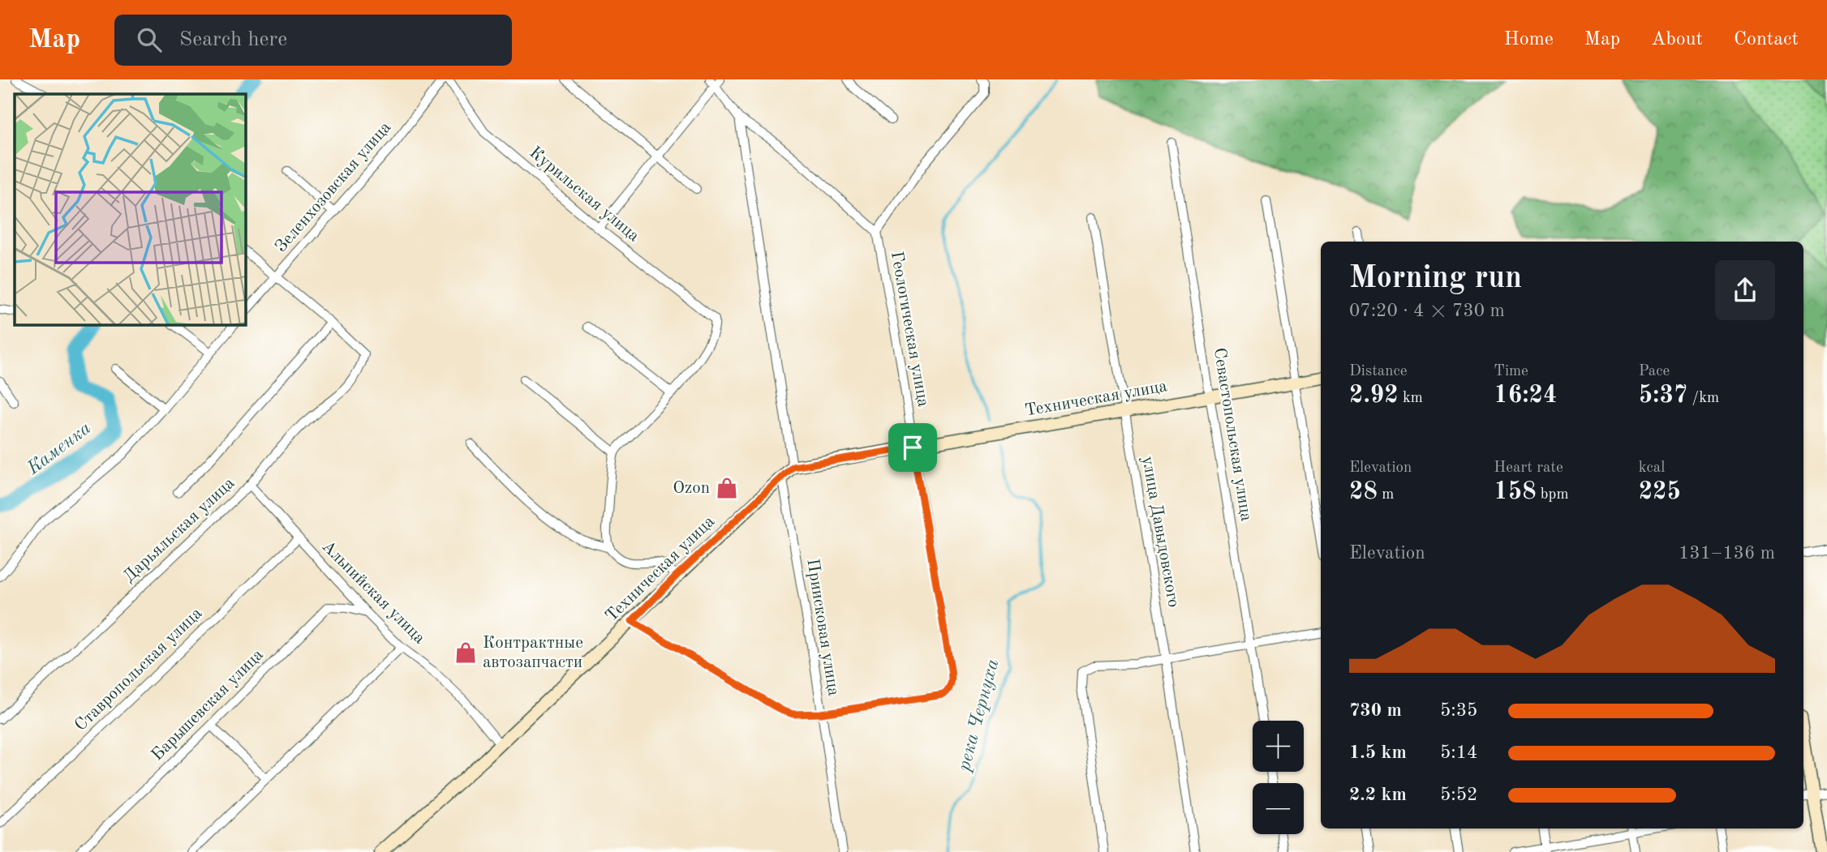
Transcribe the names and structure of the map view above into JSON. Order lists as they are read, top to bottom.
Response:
{
  "streets": {
    "street": [
      "Зеленхозовская улица",
      "Курильская улица",
      "Геологическая улица",
      "Техническая улица",
      "Севастопольская улица",
      "Дарьяльская улица",
      "улица Давыдовского",
      "Альпийская улица",
      "Приисковая улица",
      "Ставропольская улица",
      "Барышевская улица"
    ]
  },
  "crossings": [
    ["Геологическая улица", "Техническая улица"],
    ["Геологическая улица", "Приисковая улица"],
    ["Техническая улица", "Севастопольская улица"],
    ["Техническая улица", "улица Давыдовского"],
    ["Техническая улица", "Альпийская улица"],
    ["Техническая улица", "Приисковая улица"],
    ["Дарьяльская улица", "Альпийская улица"],
    ["Альпийская улица", "Ставропольская улица"],
    ["Альпийская улица", "Барышевская улица"]
  ],
  "water": ["Каменка", "река Чернуха"],
  "places": {
    "shop": ["Ozon", "Контрактные автозапчасти"]
  },
  "page": {
    "header": "Map",
    "search": "Search here",
    "nav": [
      "Home",
      "Map",
      "About",
      "Contact"
    ],
    "heading": ["Morning run", "07:20 · 4 × 730 m"],
    "stats": [
      ["Distance", "2.92 km"],
      ["Time", "16:24"],
      ["Pace", "5:37 /km"],
      ["Elevation", "28 m"],
      ["Heart rate", "158 bpm"],
      ["kcal", "225"]
    ],
    "chart": ["Elevation", "131–136 m"],
    "list": [
      {
        "name": "730 m",
        "note": "5:35"
      },
      {
        "name": "1.5 km",
        "note": "5:14"
      },
      {
        "name": "2.2 km",
        "note": "5:52"
      }
    ],
    "map_buttons": ["+", "−"]
  }
}
